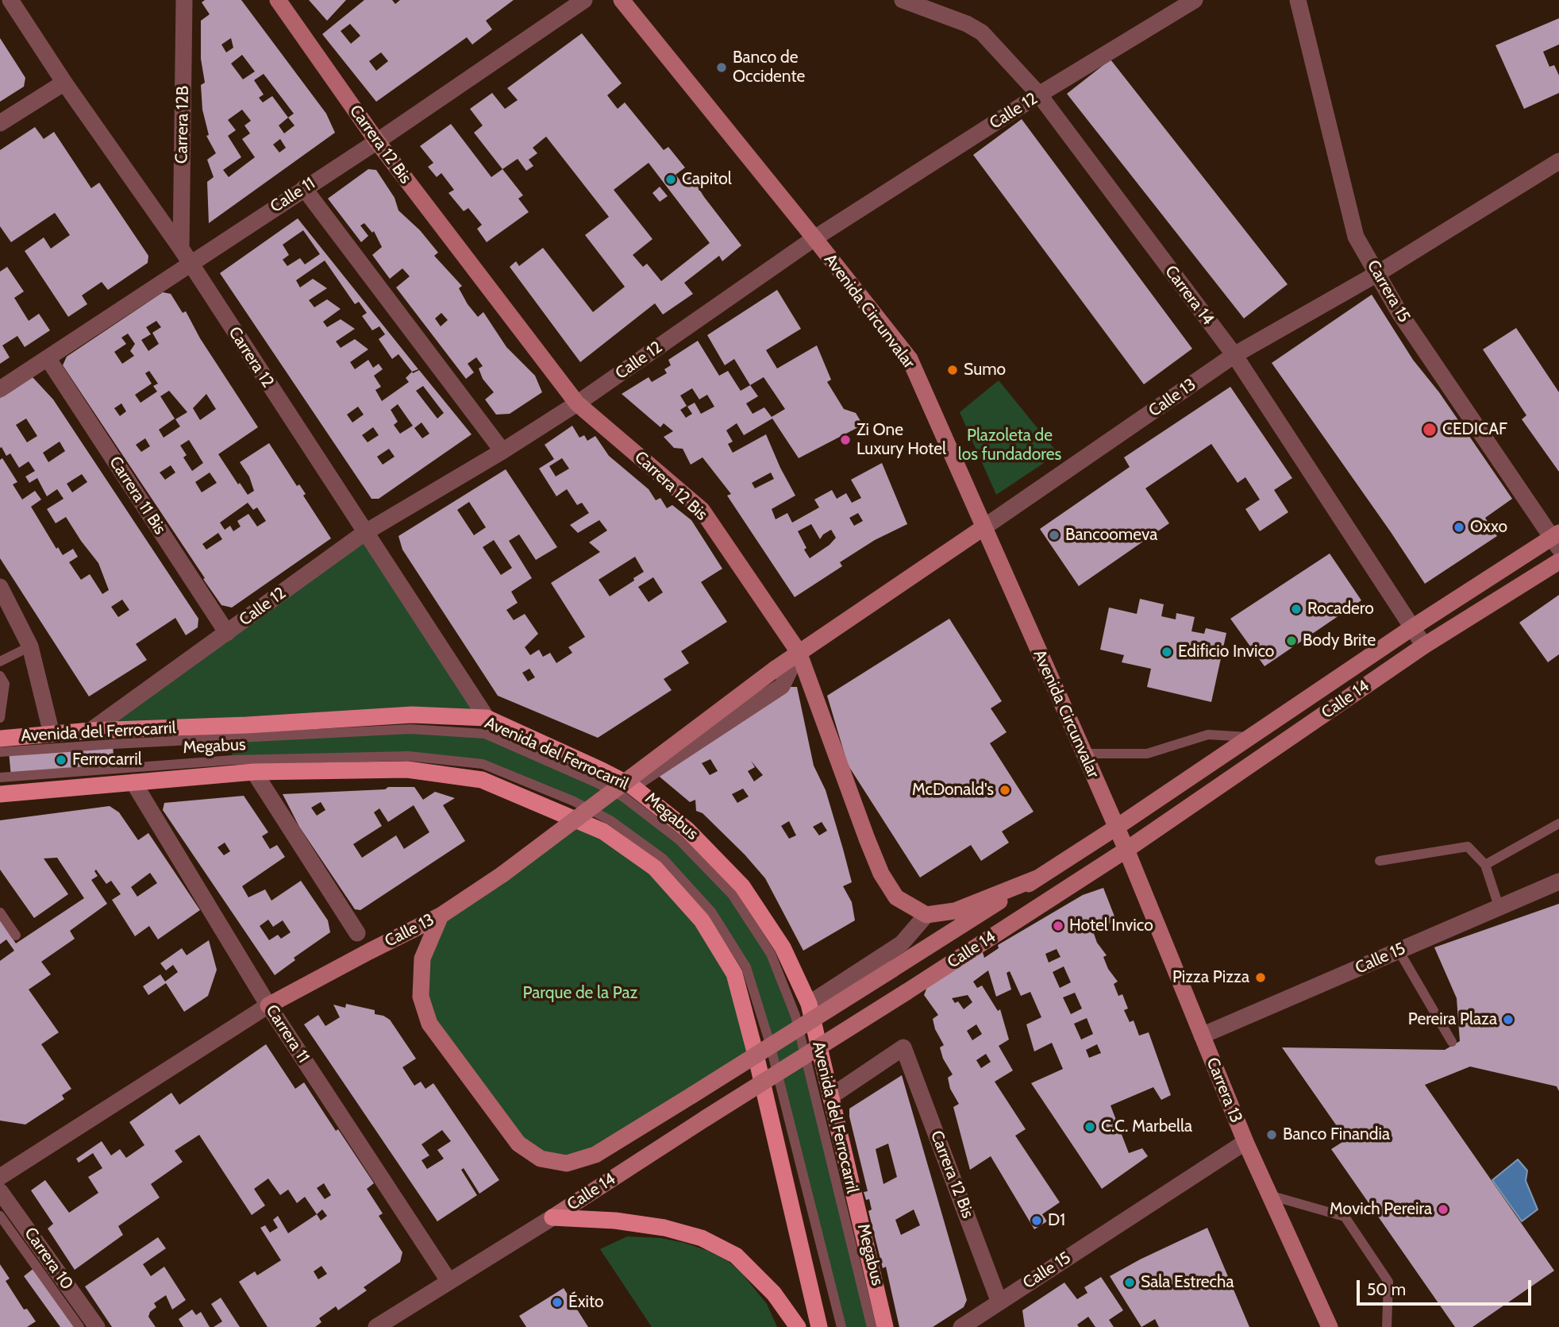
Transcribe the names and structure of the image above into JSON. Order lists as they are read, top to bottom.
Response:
{
  "streets": {
    "main road": [
      "Carrera 12 Bis",
      "Avenida Circunvalar",
      "Calle 13",
      "Calle 14",
      "Avenida del Ferrocarril",
      "Carrera 13"
    ],
    "street": [
      "Calle 12",
      "Carrera 12B",
      "Calle 11",
      "Carrera 15",
      "Carrera 14",
      "Carrera 12",
      "Carrera 11 Bis",
      "Calle 15",
      "Carrera 11",
      "Carrera 10"
    ],
    "lane": ["Megabus"]
  },
  "crossings": [
    ["Calle 12", "Carrera 12 Bis"],
    ["Calle 12", "Carrera 14"],
    ["Calle 12", "Avenida Circunvalar"],
    ["Calle 12", "Carrera 12"],
    ["Calle 12", "Carrera 11 Bis"],
    ["Calle 12", "Avenida del Ferrocarril"],
    ["Carrera 12B", "Calle 11"],
    ["Carrera 12B", "Carrera 12"],
    ["Carrera 12 Bis", "Calle 11"],
    ["Carrera 12 Bis", "Calle 13"],
    ["Carrera 12 Bis", "Avenida del Ferrocarril"],
    ["Carrera 12 Bis", "Calle 15"],
    ["Calle 11", "Carrera 12"],
    ["Calle 11", "Carrera 11 Bis"],
    ["Carrera 15", "Calle 13"],
    ["Carrera 15", "Calle 14"],
    ["Carrera 14", "Calle 13"],
    ["Carrera 14", "Calle 14"],
    ["Avenida Circunvalar", "Calle 13"],
    ["Avenida Circunvalar", "Calle 14"],
    ["Avenida Circunvalar", "Carrera 13"],
    ["Carrera 12", "Avenida del Ferrocarril"],
    ["Calle 13", "Calle 14"],
    ["Calle 13", "Carrera 11"],
    ["Calle 14", "Carrera 11"],
    ["Calle 14", "Carrera 13"],
    ["Calle 15", "Carrera 13"]
  ],
  "parks": ["Plazoleta de los fundadores", "Parque de la Paz"],
  "places": [
    "Banco de Occidente",
    "Capitol",
    "Sumo",
    "CEDICAF",
    "Zi One Luxury Hotel",
    "Oxxo",
    "Bancoomeva",
    "Rocadero",
    "Body Brite",
    "Edificio Invico",
    "Ferrocarril",
    "McDonald's",
    "Hotel Invico",
    "Pizza Pizza",
    "Pereira Plaza",
    "C.C. Marbella",
    "Banco Finandia",
    "Movich Pereira",
    "D1",
    "Sala Estrecha",
    "Éxito"
  ],
  "scale_bar": "50 m"
}
